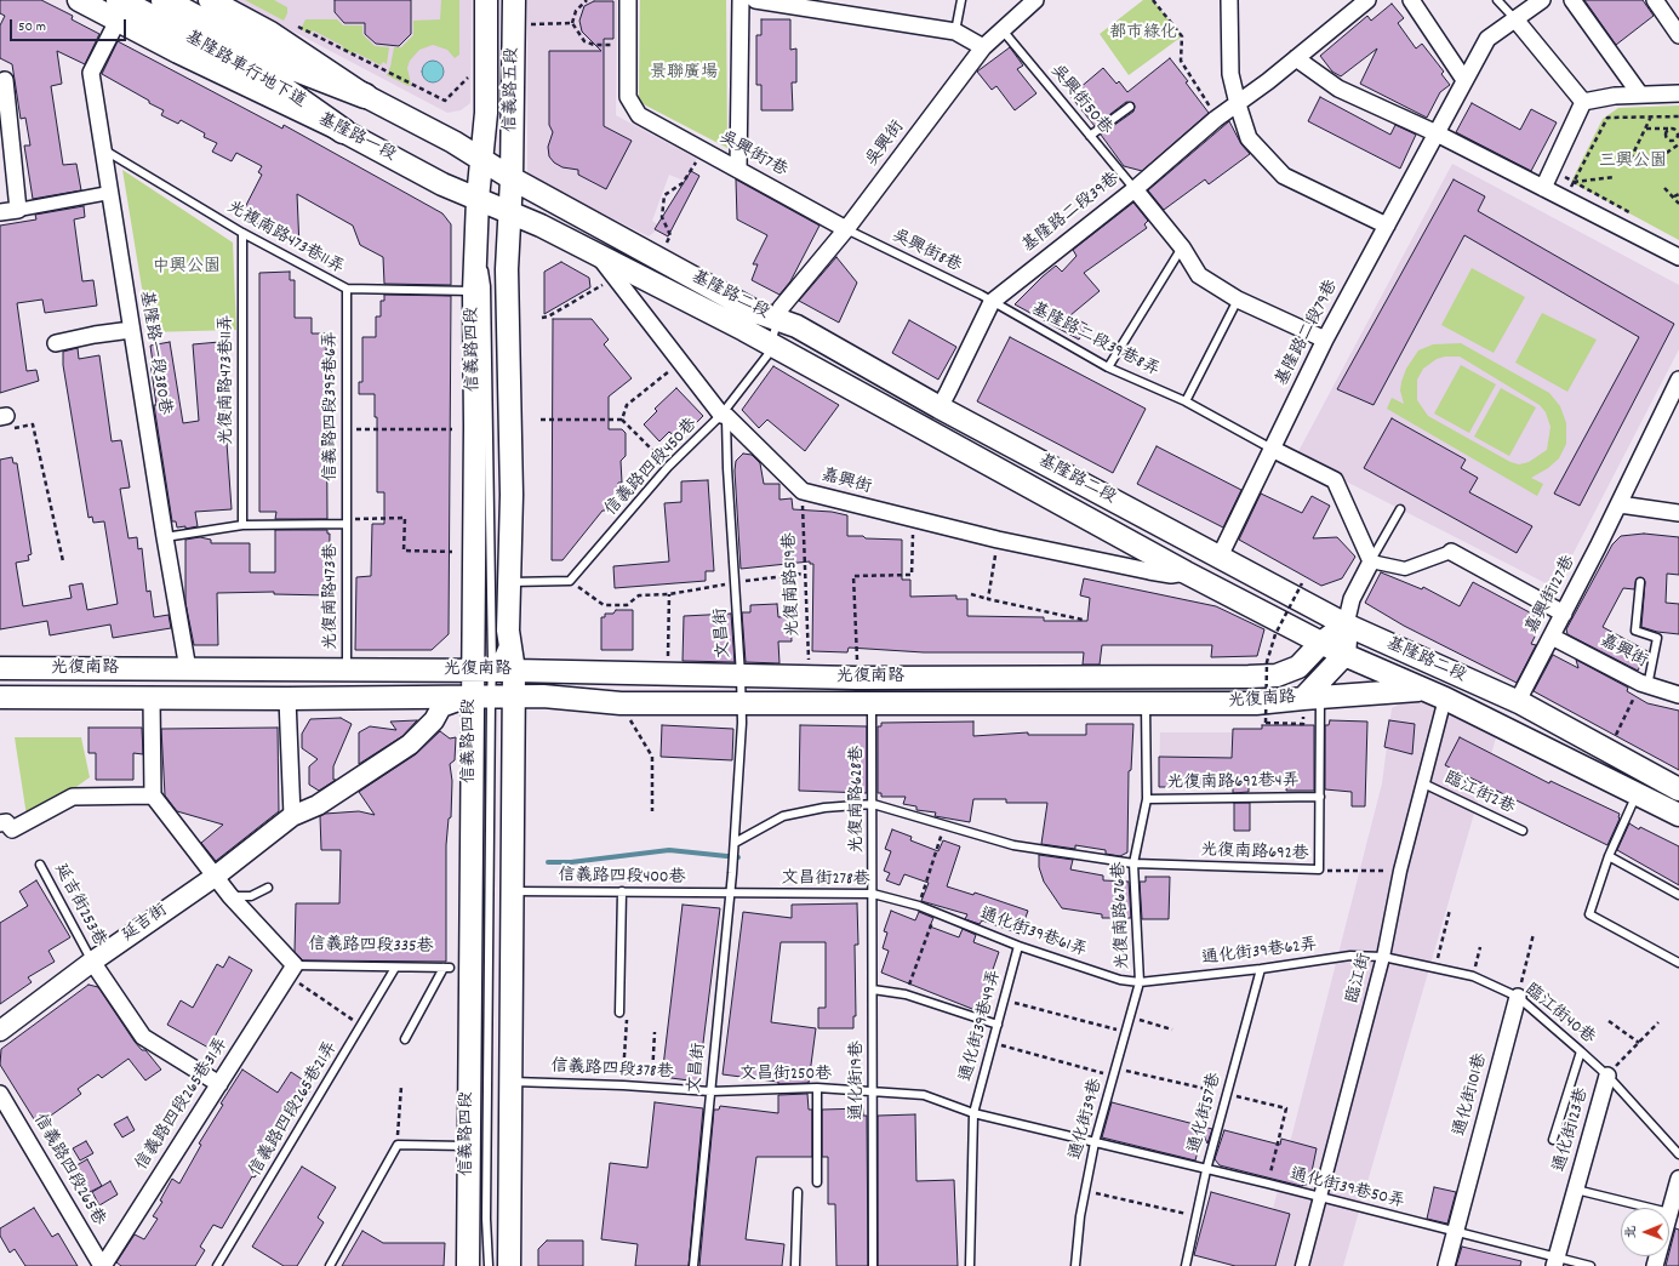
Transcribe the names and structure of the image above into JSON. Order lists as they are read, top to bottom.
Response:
{
  "streets": {
    "main road": [
      "基隆路車行地下道",
      "信義路五段",
      "基隆路一段",
      "基隆路二段",
      "信義路四段",
      "光復南路"
    ],
    "street": [
      "吳興街",
      "吳興街7巷",
      "基隆路二段39巷",
      "基隆路二段79巷",
      "基隆路一段380巷",
      "嘉興街",
      "嘉興街127巷",
      "延吉街",
      "信義路四段335巷",
      "臨江街",
      "通化街101巷",
      "信義路四段265巷31弄",
      "通化街123巷",
      "信義路四段265巷"
    ],
    "lane": [
      "吳興街50巷",
      "光複南路473巷11弄",
      "吳興街8巷",
      "基隆路二段39巷8弄",
      "光復南路473巷11弄",
      "信義路四段395巷6弄",
      "信義路四段450巷",
      "光復南路473巷",
      "文昌街",
      "光復南路692巷4弄",
      "臨江街2巷",
      "光復南路628巷",
      "光復南路692巷",
      "信義路四段400巷",
      "文昌街278巷",
      "延吉街253巷",
      "光復南路676巷",
      "通化街39巷61弄",
      "通化街39巷62弄",
      "臨江街40巷",
      "通化街39巷49弄",
      "信義路四段378巷",
      "文昌街250巷",
      "通化街19巷",
      "信義路四段265巷21弄",
      "通化街57巷",
      "通化街39巷",
      "通化街39巷50弄"
    ],
    "path": ["光復南路519巷"]
  },
  "crossings": [
    ["基隆路車行地下道", "基隆路一段"],
    ["基隆路車行地下道", "基隆路一段380巷"],
    ["信義路五段", "基隆路二段"],
    ["信義路五段", "信義路四段"],
    ["吳興街50巷", "吳興街"],
    ["吳興街50巷", "基隆路二段39巷"],
    ["基隆路一段", "基隆路二段"],
    ["基隆路一段", "信義路四段"],
    ["吳興街", "吳興街7巷"],
    ["吳興街", "吳興街8巷"],
    ["吳興街", "基隆路二段"],
    ["吳興街", "信義路四段450巷"],
    ["吳興街7巷", "吳興街8巷"],
    ["基隆路二段39巷", "吳興街8巷"],
    ["基隆路二段39巷", "基隆路二段"],
    ["基隆路二段39巷", "基隆路二段39巷8弄"],
    ["光複南路473巷11弄", "信義路四段"],
    ["光複南路473巷11弄", "基隆路一段380巷"],
    ["光複南路473巷11弄", "光復南路473巷11弄"],
    ["光複南路473巷11弄", "信義路四段395巷6弄"],
    ["吳興街8巷", "基隆路二段39巷8弄"],
    ["基隆路二段", "基隆路二段79巷"],
    ["基隆路二段", "信義路四段"],
    ["基隆路二段", "信義路四段450巷"],
    ["基隆路二段", "嘉興街"],
    ["基隆路二段", "嘉興街127巷"],
    ["基隆路二段", "光復南路"],
    ["基隆路二段", "臨江街"],
    ["基隆路二段79巷", "基隆路二段39巷8弄"],
    ["信義路四段", "光復南路"],
    ["信義路四段", "信義路四段400巷"],
    ["信義路四段", "延吉街"],
    ["信義路四段", "信義路四段378巷"],
    ["基隆路一段380巷", "光復南路"],
    ["信義路四段395巷6弄", "光復南路473巷"],
    ["信義路四段450巷", "嘉興街"],
    ["信義路四段450巷", "文昌街"],
    ["嘉興街", "光復南路519巷"],
    ["嘉興街", "嘉興街127巷"],
    ["嘉興街", "文昌街"],
    ["光復南路519巷", "光復南路"],
    ["光復南路473巷", "光復南路"],
    ["文昌街", "光復南路"],
    ["文昌街", "信義路四段400巷"],
    ["文昌街", "文昌街278巷"],
    ["文昌街", "信義路四段378巷"],
    ["文昌街", "文昌街250巷"],
    ["光復南路", "光復南路628巷"],
    ["光復南路", "光復南路692巷"],
    ["光復南路", "光復南路676巷"],
    ["光復南路", "延吉街"],
    ["光復南路692巷4弄", "光復南路692巷"],
    ["光復南路692巷4弄", "光復南路676巷"],
    ["臨江街2巷", "臨江街"],
    ["光復南路628巷", "光復南路692巷"],
    ["光復南路628巷", "文昌街278巷"],
    ["光復南路628巷", "通化街19巷"],
    ["光復南路692巷", "光復南路676巷"],
    ["信義路四段400巷", "文昌街278巷"],
    ["文昌街278巷", "通化街39巷61弄"],
    ["文昌街278巷", "通化街19巷"],
    ["延吉街253巷", "延吉街"],
    ["光復南路676巷", "通化街39巷61弄"],
    ["光復南路676巷", "通化街39巷62弄"],
    ["光復南路676巷", "通化街39巷"],
    ["延吉街", "信義路四段335巷"],
    ["通化街39巷61弄", "通化街39巷62弄"],
    ["通化街39巷61弄", "通化街39巷49弄"],
    ["通化街39巷61弄", "通化街39巷"],
    ["信義路四段335巷", "信義路四段265巷31弄"],
    ["信義路四段335巷", "信義路四段265巷21弄"],
    ["通化街39巷62弄", "臨江街"],
    ["通化街39巷62弄", "臨江街40巷"],
    ["通化街39巷62弄", "通化街57巷"],
    ["通化街39巷62弄", "通化街39巷"],
    ["臨江街", "臨江街40巷"],
    ["臨江街", "通化街39巷50弄"],
    ["臨江街40巷", "通化街101巷"],
    ["臨江街40巷", "通化街123巷"],
    ["通化街39巷49弄", "文昌街250巷"],
    ["信義路四段378巷", "文昌街250巷"],
    ["文昌街250巷", "通化街19巷"],
    ["通化街101巷", "通化街39巷50弄"],
    ["信義路四段265巷31弄", "信義路四段265巷"],
    ["通化街57巷", "通化街39巷50弄"],
    ["通化街39巷", "通化街39巷50弄"],
    ["通化街123巷", "通化街39巷50弄"]
  ],
  "parks": [
    "都市綠化",
    "景聯廣場",
    "三興公園",
    "中興公園"
  ],
  "scale_bar": "50 m",
  "north": "left"
}
